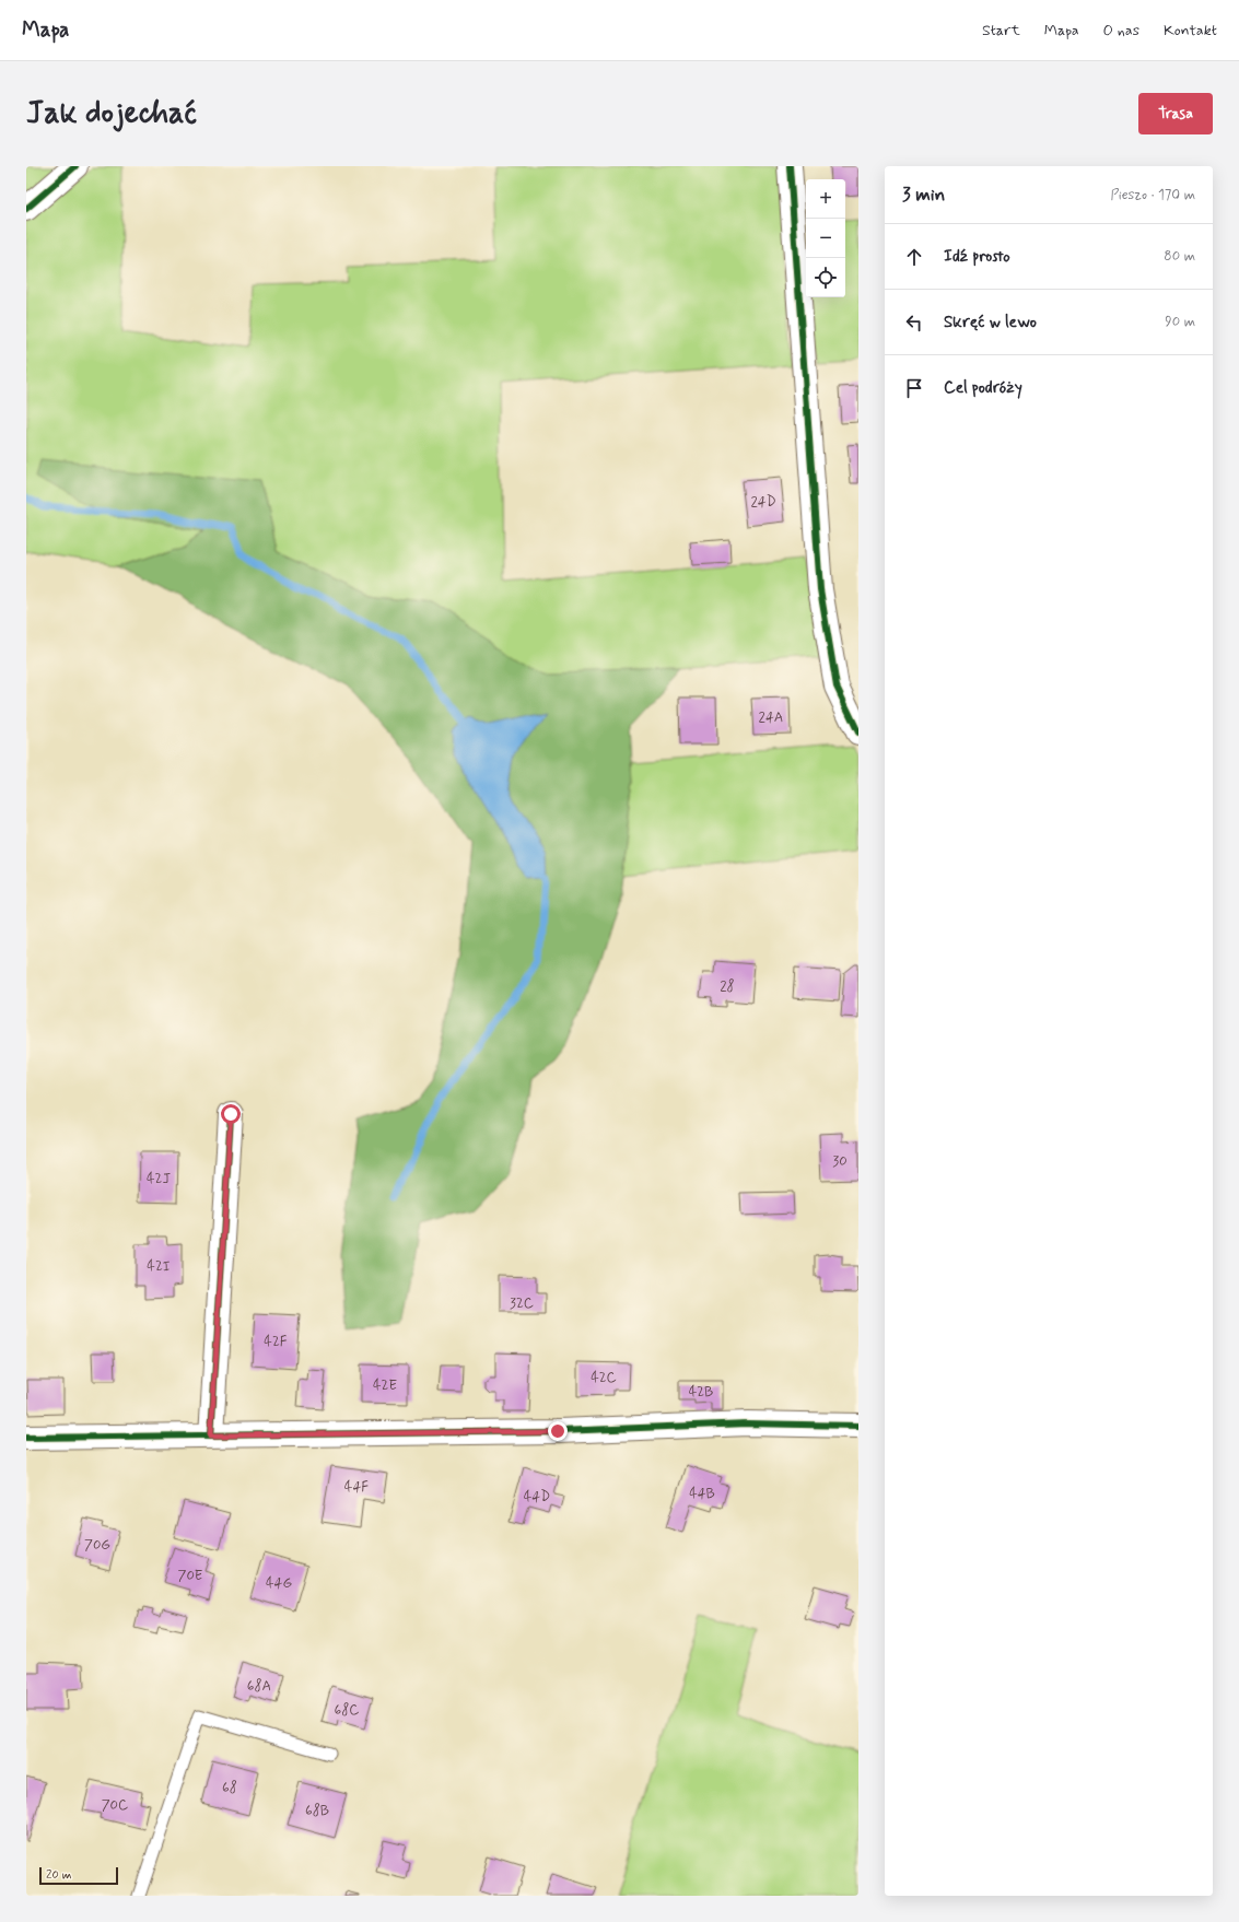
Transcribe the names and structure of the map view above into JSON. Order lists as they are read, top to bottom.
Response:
{
  "house_numbers": [
    "24D",
    "24A",
    "28",
    "30",
    "42J",
    "42I",
    "32C",
    "42F",
    "42C",
    "42E",
    "42B",
    "44F",
    "44B",
    "44D",
    "70G",
    "70E",
    "44G",
    "68A",
    "68C",
    "68",
    "70C",
    "68B"
  ],
  "scale_bar": "20 m",
  "page": {
    "header": "Mapa",
    "nav": [
      "Start",
      "Mapa",
      "O nas",
      "Kontakt"
    ],
    "buttons": "Trasa",
    "title": "Jak dojechać",
    "heading": ["3 min", "Pieszo · 170 m"],
    "map_buttons": ["+", "−"],
    "list": [
      ["Idź prosto", "80 m"],
      ["Skręć w lewo", "90 m"],
      "Cel podróży"
    ],
    "scale": "20 m"
  }
}
